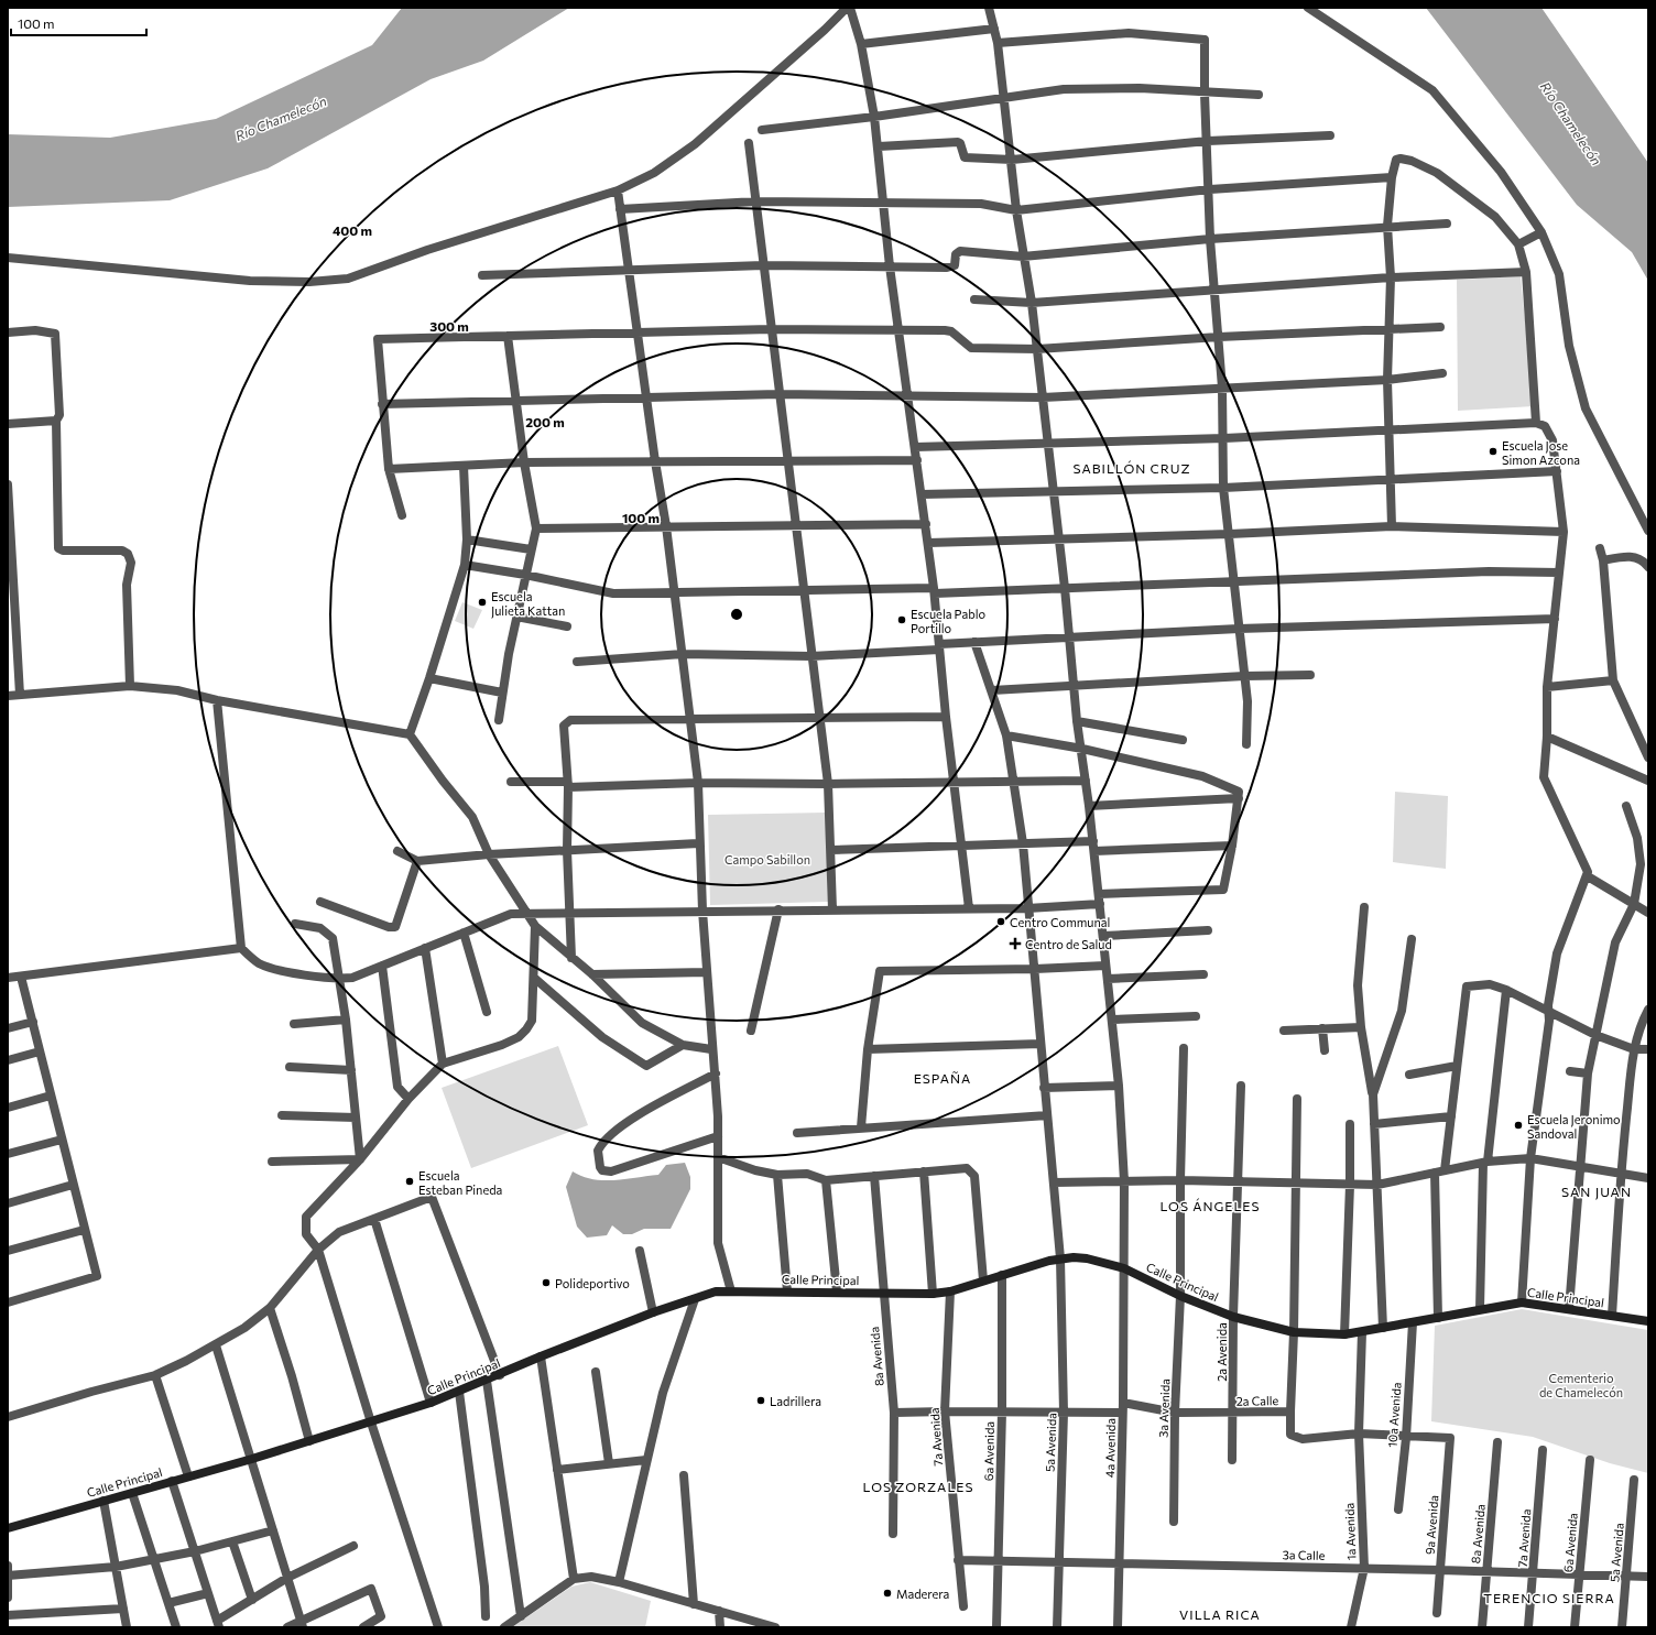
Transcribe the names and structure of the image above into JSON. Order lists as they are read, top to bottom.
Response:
{
  "streets": {
    "street": [
      "Calle Principal",
      "2a Avenida",
      "8a Avenida",
      "2a Calle",
      "3a Avenida",
      "10a Avenida",
      "7a Avenida",
      "5a Avenida",
      "4a Avenida",
      "6a Avenida",
      "9a Avenida",
      "1a Avenida",
      "3a Calle"
    ]
  },
  "crossings": [
    ["Calle Principal", "2a Avenida"],
    ["Calle Principal", "8a Avenida"],
    ["Calle Principal", "3a Avenida"],
    ["Calle Principal", "10a Avenida"],
    ["Calle Principal", "7a Avenida"],
    ["Calle Principal", "5a Avenida"],
    ["Calle Principal", "4a Avenida"],
    ["Calle Principal", "6a Avenida"],
    ["Calle Principal", "1a Avenida"],
    ["2a Avenida", "2a Calle"],
    ["8a Avenida", "3a Calle"],
    ["2a Calle", "3a Avenida"],
    ["2a Calle", "10a Avenida"],
    ["2a Calle", "4a Avenida"],
    ["2a Calle", "9a Avenida"],
    ["2a Calle", "1a Avenida"],
    ["7a Avenida", "3a Calle"],
    ["5a Avenida", "3a Calle"],
    ["4a Avenida", "3a Calle"],
    ["6a Avenida", "3a Calle"],
    ["9a Avenida", "3a Calle"],
    ["1a Avenida", "3a Calle"]
  ],
  "districts": [
    "SABILLÓN CRUZ",
    "ESPAÑA",
    "SAN JUAN",
    "LOS ÁNGELES",
    "LOS ZORZALES",
    "TERENCIO SIERRA",
    "VILLA RICA"
  ],
  "water": ["Río Chamelecón"],
  "parks": ["Campo Sabillon", "Cementerio de Chamelecón"],
  "places": {
    "other": [
      "Escuela Jose Simon Azcona",
      "Escuela Julieta Kattan",
      "Escuela Pablo Portillo",
      "Centro Communal",
      "Escuela Jeronimo Sandoval",
      "Escuela Esteban Pineda",
      "Polideportivo",
      "Ladrillera",
      "Maderera"
    ],
    "health": ["Centro de Salud"]
  },
  "scale_bar": "100 m",
  "rings": [
    "400 m",
    "300 m",
    "200 m",
    "100 m"
  ]
}
